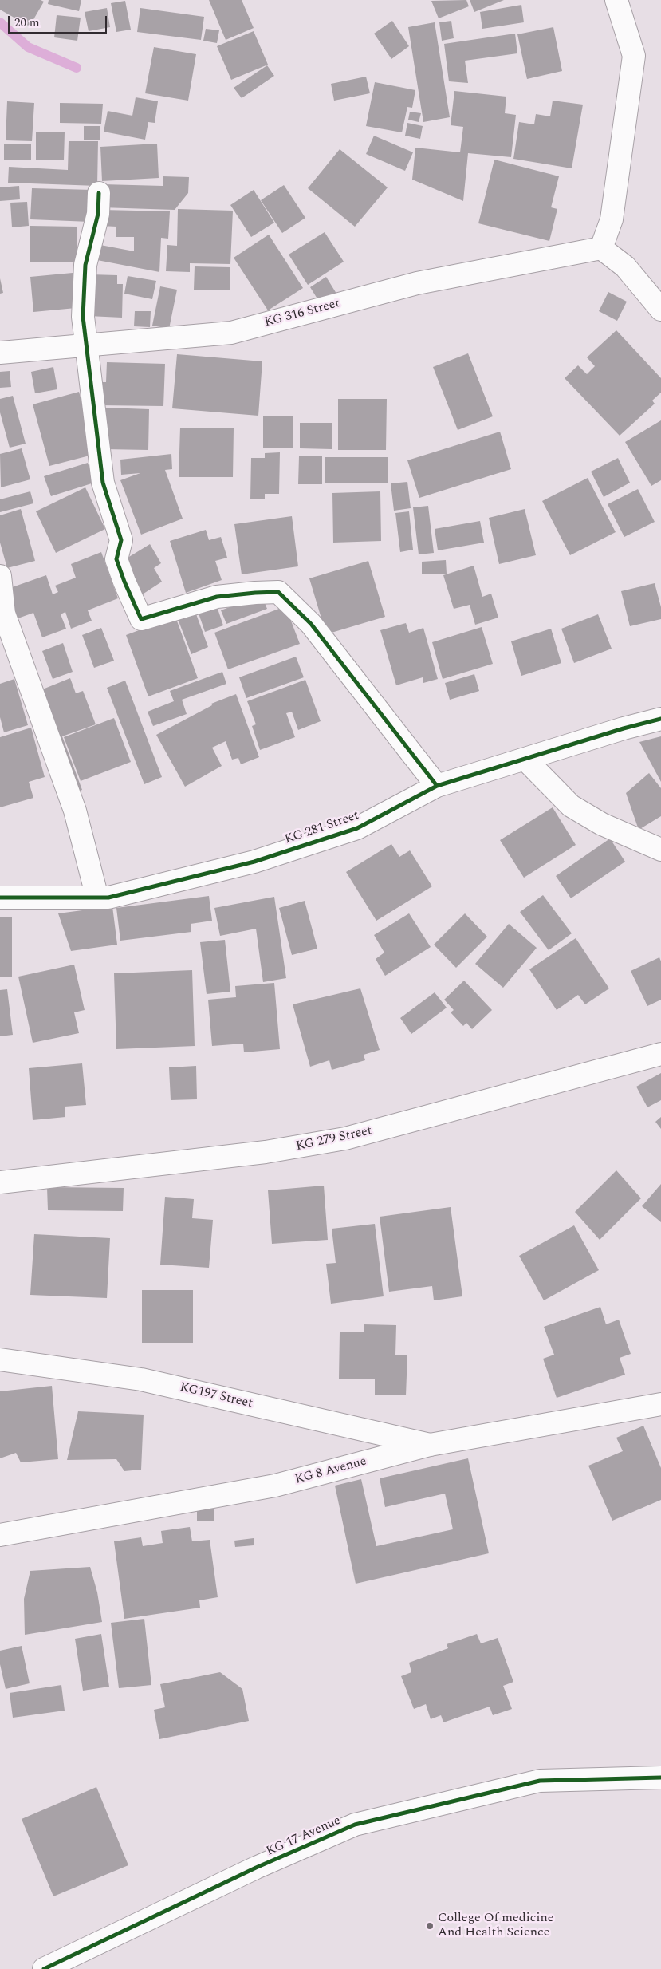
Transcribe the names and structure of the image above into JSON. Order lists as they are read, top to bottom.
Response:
{
  "streets": {
    "street": [
      "KG 316 Street",
      "KG 281 Street",
      "KG 279 Street",
      "KG197 Street",
      "KG 8 Avenue",
      "KG 17 Avenue"
    ]
  },
  "crossings": [
    ["KG197 Street", "KG 8 Avenue"]
  ],
  "places": ["College Of medicine And Health Science"],
  "scale_bar": "20 m"
}
